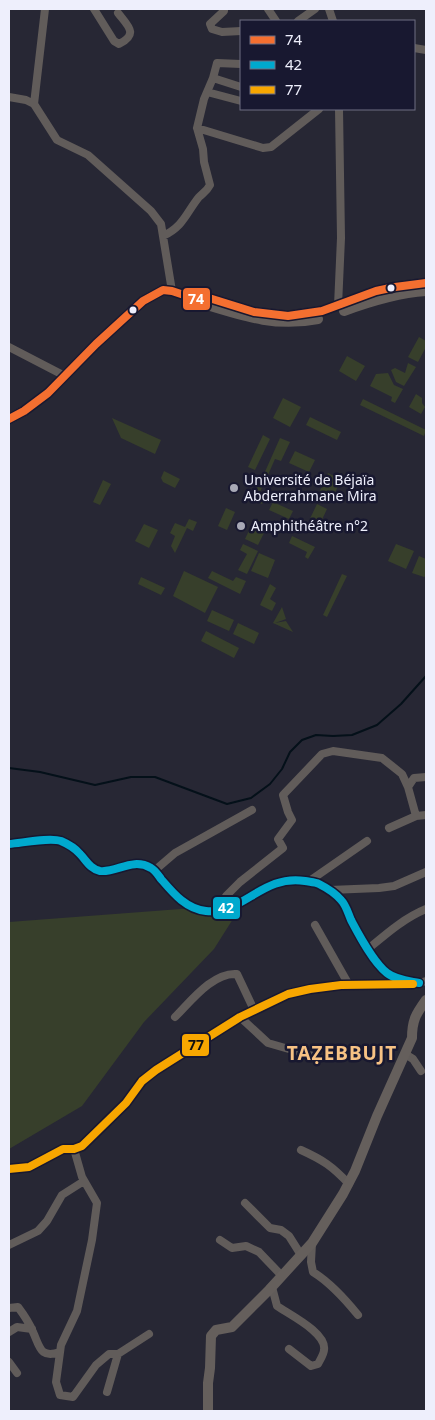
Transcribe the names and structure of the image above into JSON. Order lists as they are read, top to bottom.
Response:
{
  "districts": ["TAẒEBBUJT"],
  "places": ["Université de Béjaïa Abderrahmane Mira", "Amphithéâtre n°2"],
  "lines": ["transit line 74", "transit line 42", "transit line 77"],
  "legend": ["74", "42", "77"]
}
